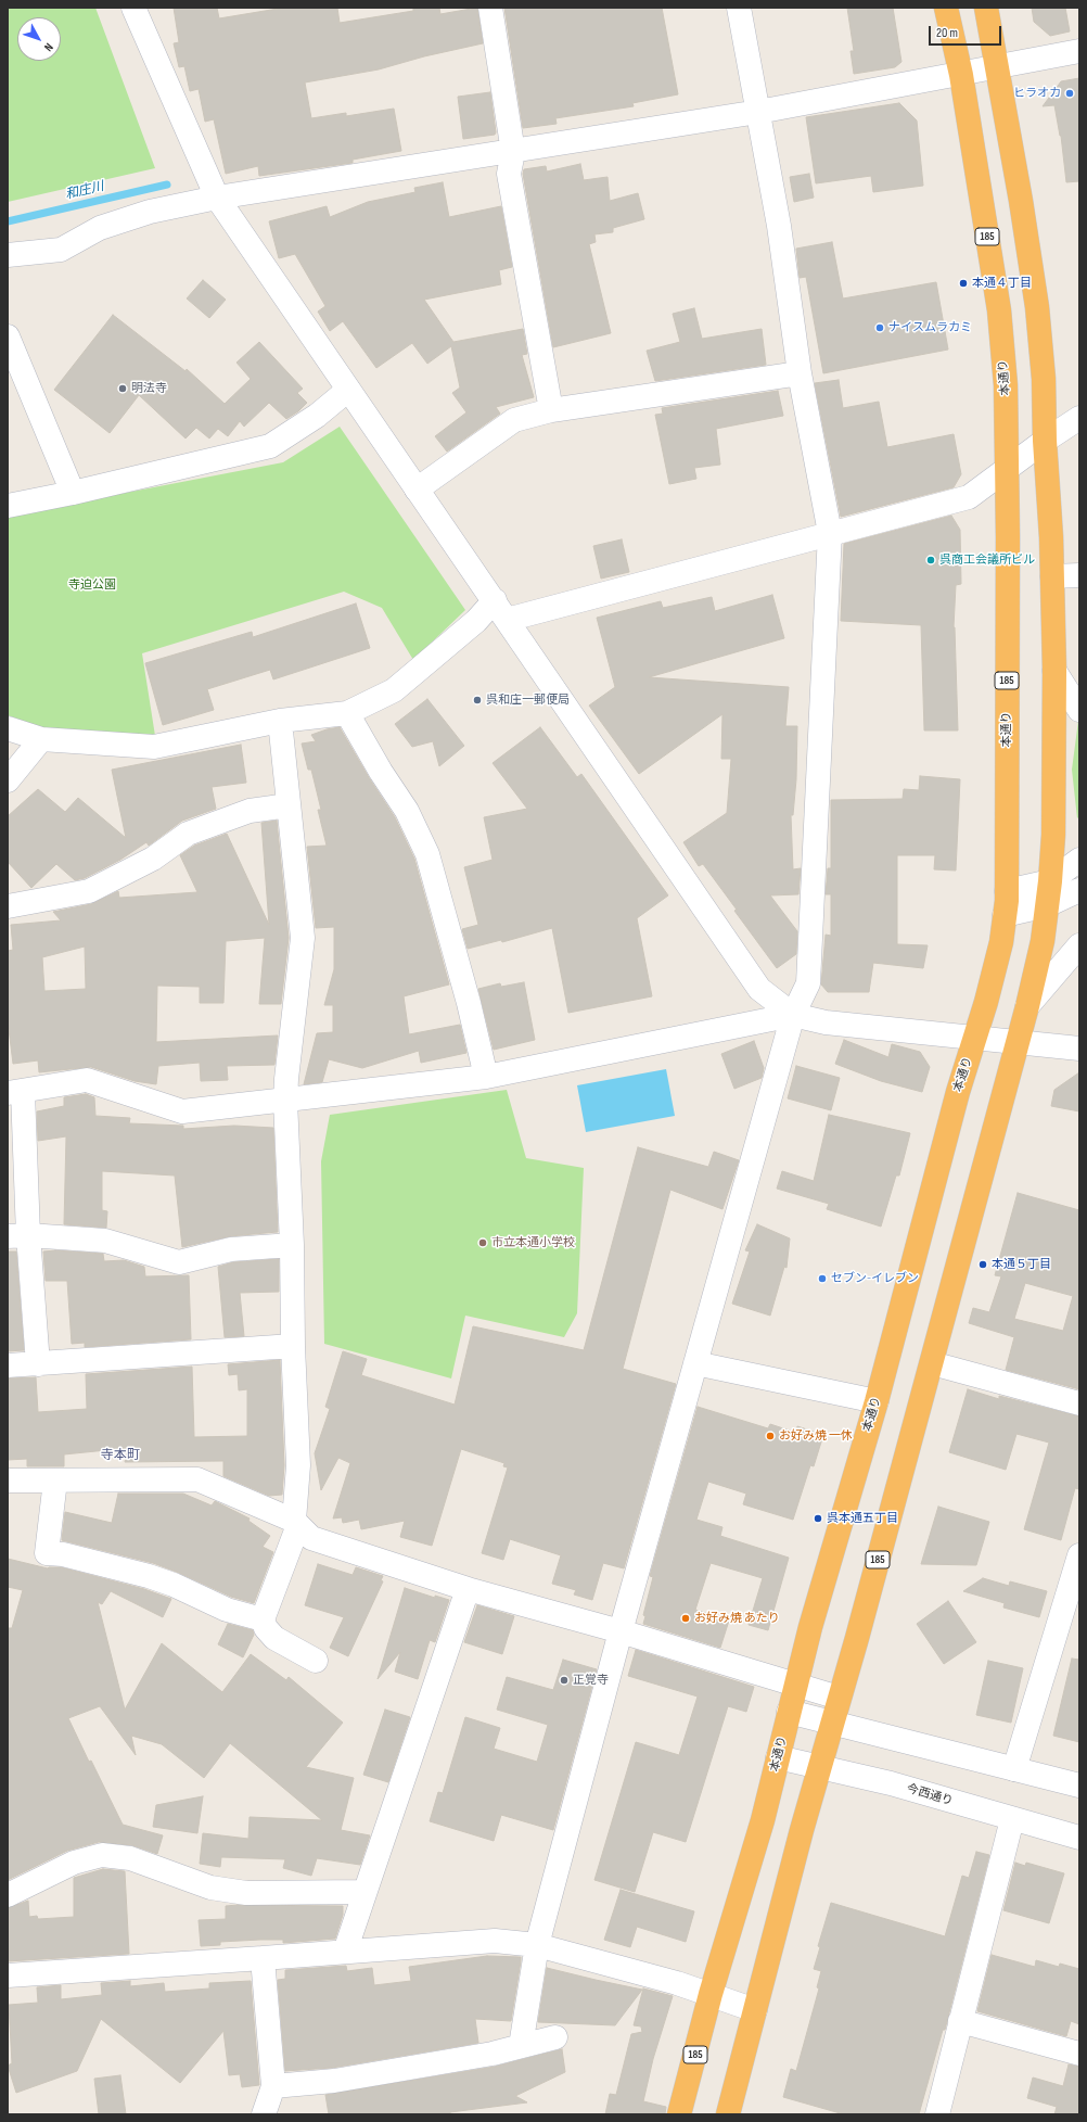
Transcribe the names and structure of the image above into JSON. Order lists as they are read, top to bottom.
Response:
{
  "streets": {
    "highway": ["185", "本通り"],
    "street": ["今西通り"]
  },
  "crossings": [
    ["185", "今西通り"],
    ["本通り", "今西通り"]
  ],
  "districts": ["寺本町"],
  "water": ["和庄川"],
  "parks": ["寺迫公園"],
  "places": [
    "ヒラオカ",
    "本通４丁目",
    "ナイスムラカミ",
    "明法寺",
    "呉商工会議所ビル",
    "呉和庄一郵便局",
    "市立本通小学校",
    "本通５丁目",
    "セブン-イレブン",
    "お好み焼 一休",
    "呉本通五丁目",
    "お好み焼 あたり",
    "正覚寺"
  ],
  "scale_bar": "20 m",
  "north": "bottom right"
}
